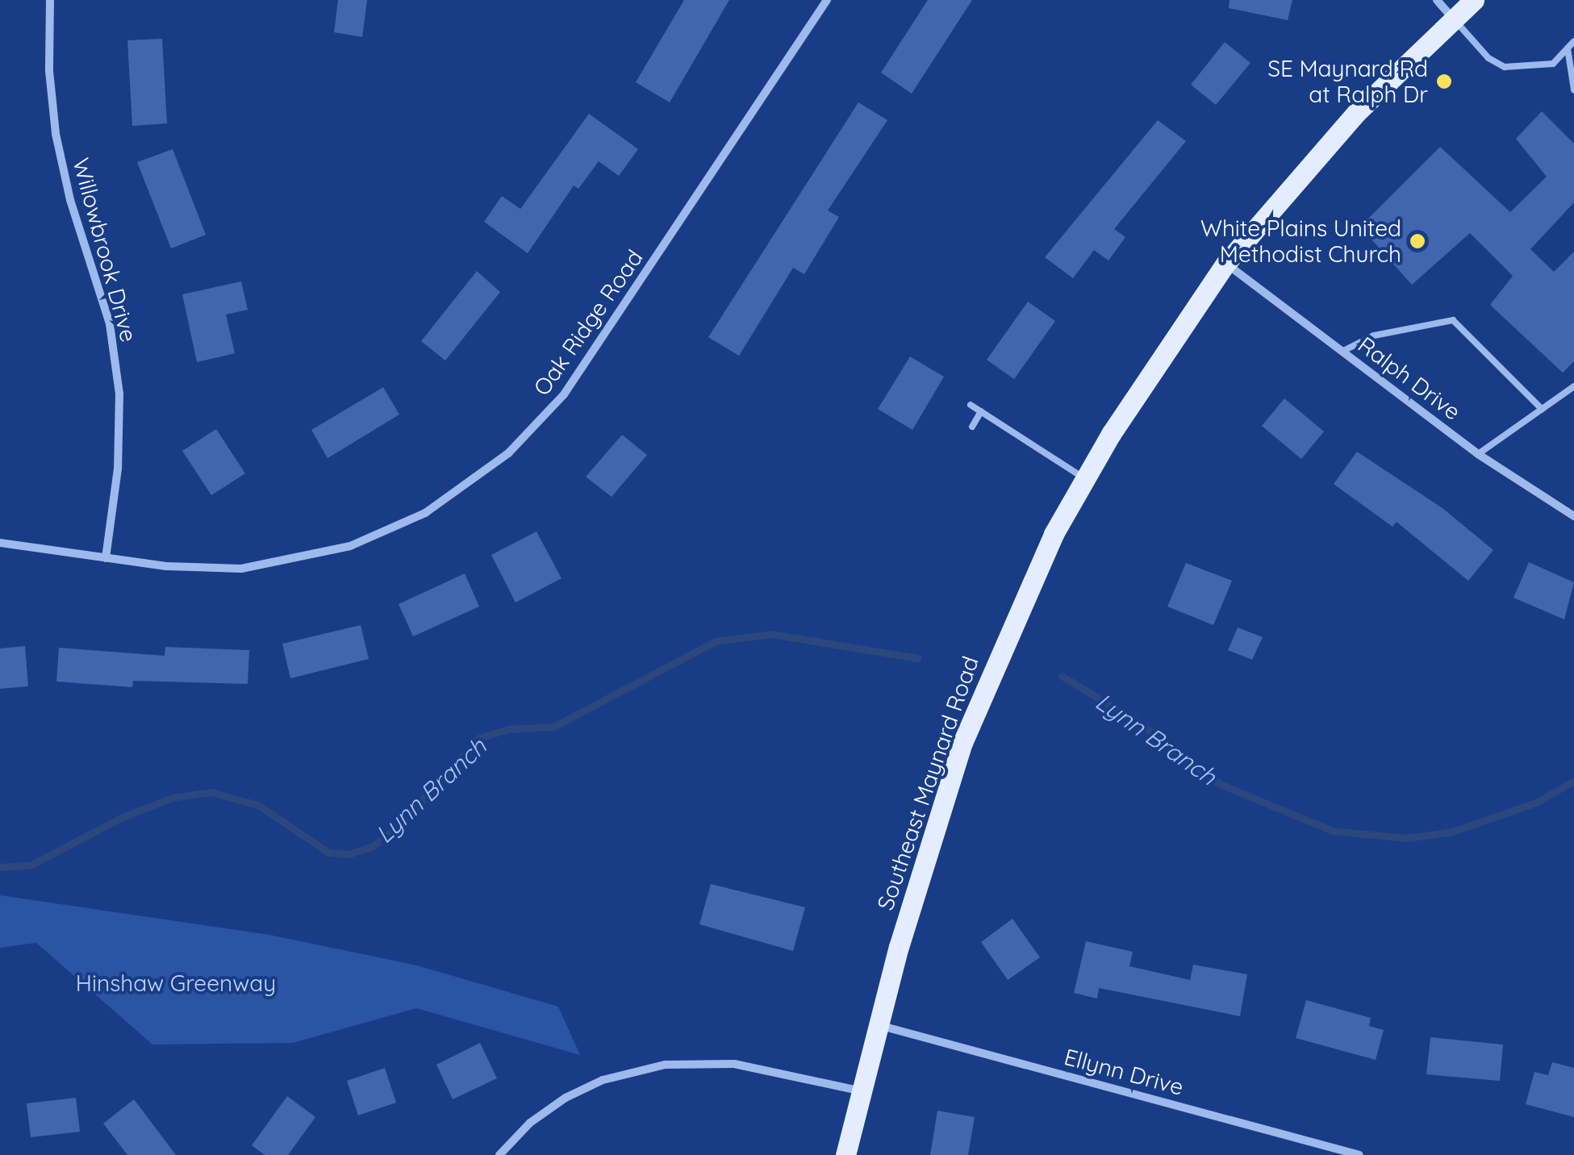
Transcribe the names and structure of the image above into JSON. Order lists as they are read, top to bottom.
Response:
{
  "streets": {
    "main road": ["Southeast Maynard Road"],
    "street": [
      "Willowbrook Drive",
      "Oak Ridge Road",
      "Ralph Drive",
      "Ellynn Drive"
    ]
  },
  "crossings": [
    ["Willowbrook Drive", "Oak Ridge Road"],
    ["Ralph Drive", "Southeast Maynard Road"],
    ["Southeast Maynard Road", "Ellynn Drive"]
  ],
  "water": ["Lynn Branch"],
  "parks": ["Hinshaw Greenway"],
  "places": ["SE Maynard Rd at Ralph Dr", "White Plains United Methodist Church"]
}
